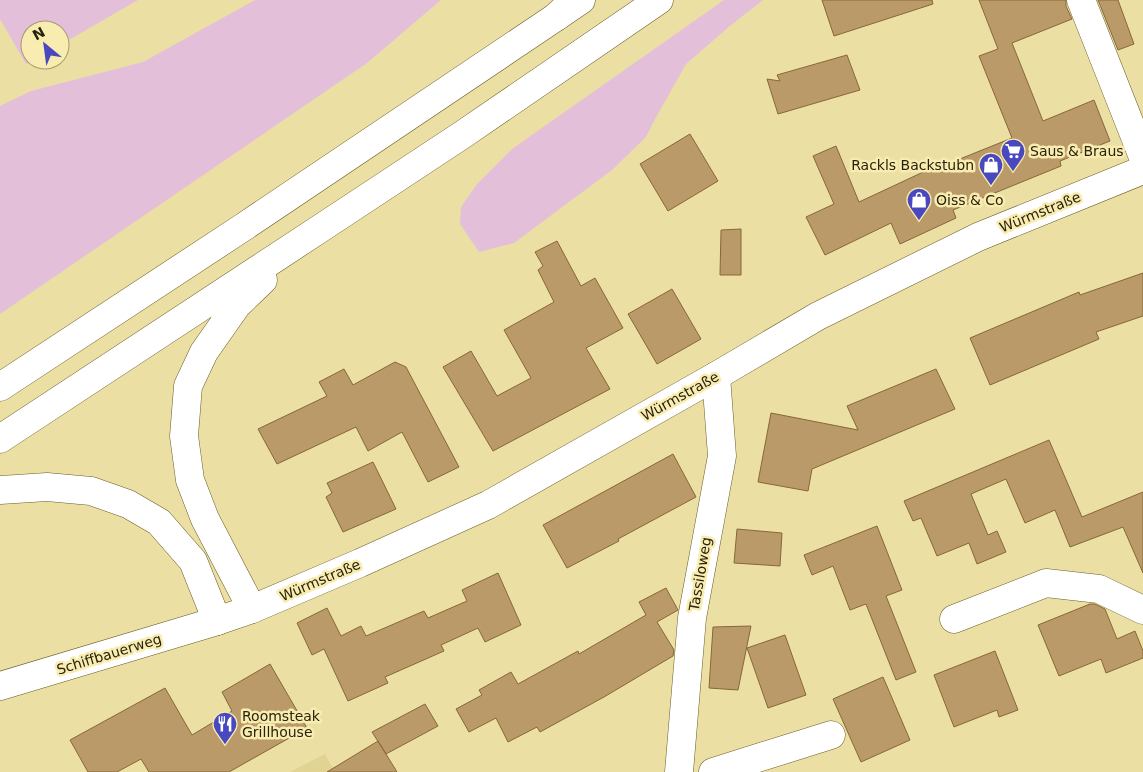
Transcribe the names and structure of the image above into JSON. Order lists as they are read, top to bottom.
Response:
{
  "streets": {
    "main road": ["Würmstraße", "Tassiloweg", "Schiffbauerweg"]
  },
  "crossings": [
    ["Würmstraße", "Tassiloweg"],
    ["Würmstraße", "Schiffbauerweg"]
  ],
  "places": {
    "supermarket": ["Saus & Braus"],
    "shop": ["Rackls Backstubn", "Oiss & Co"],
    "restaurant": ["Roomsteak Grillhouse"]
  },
  "north": "top left"
}
